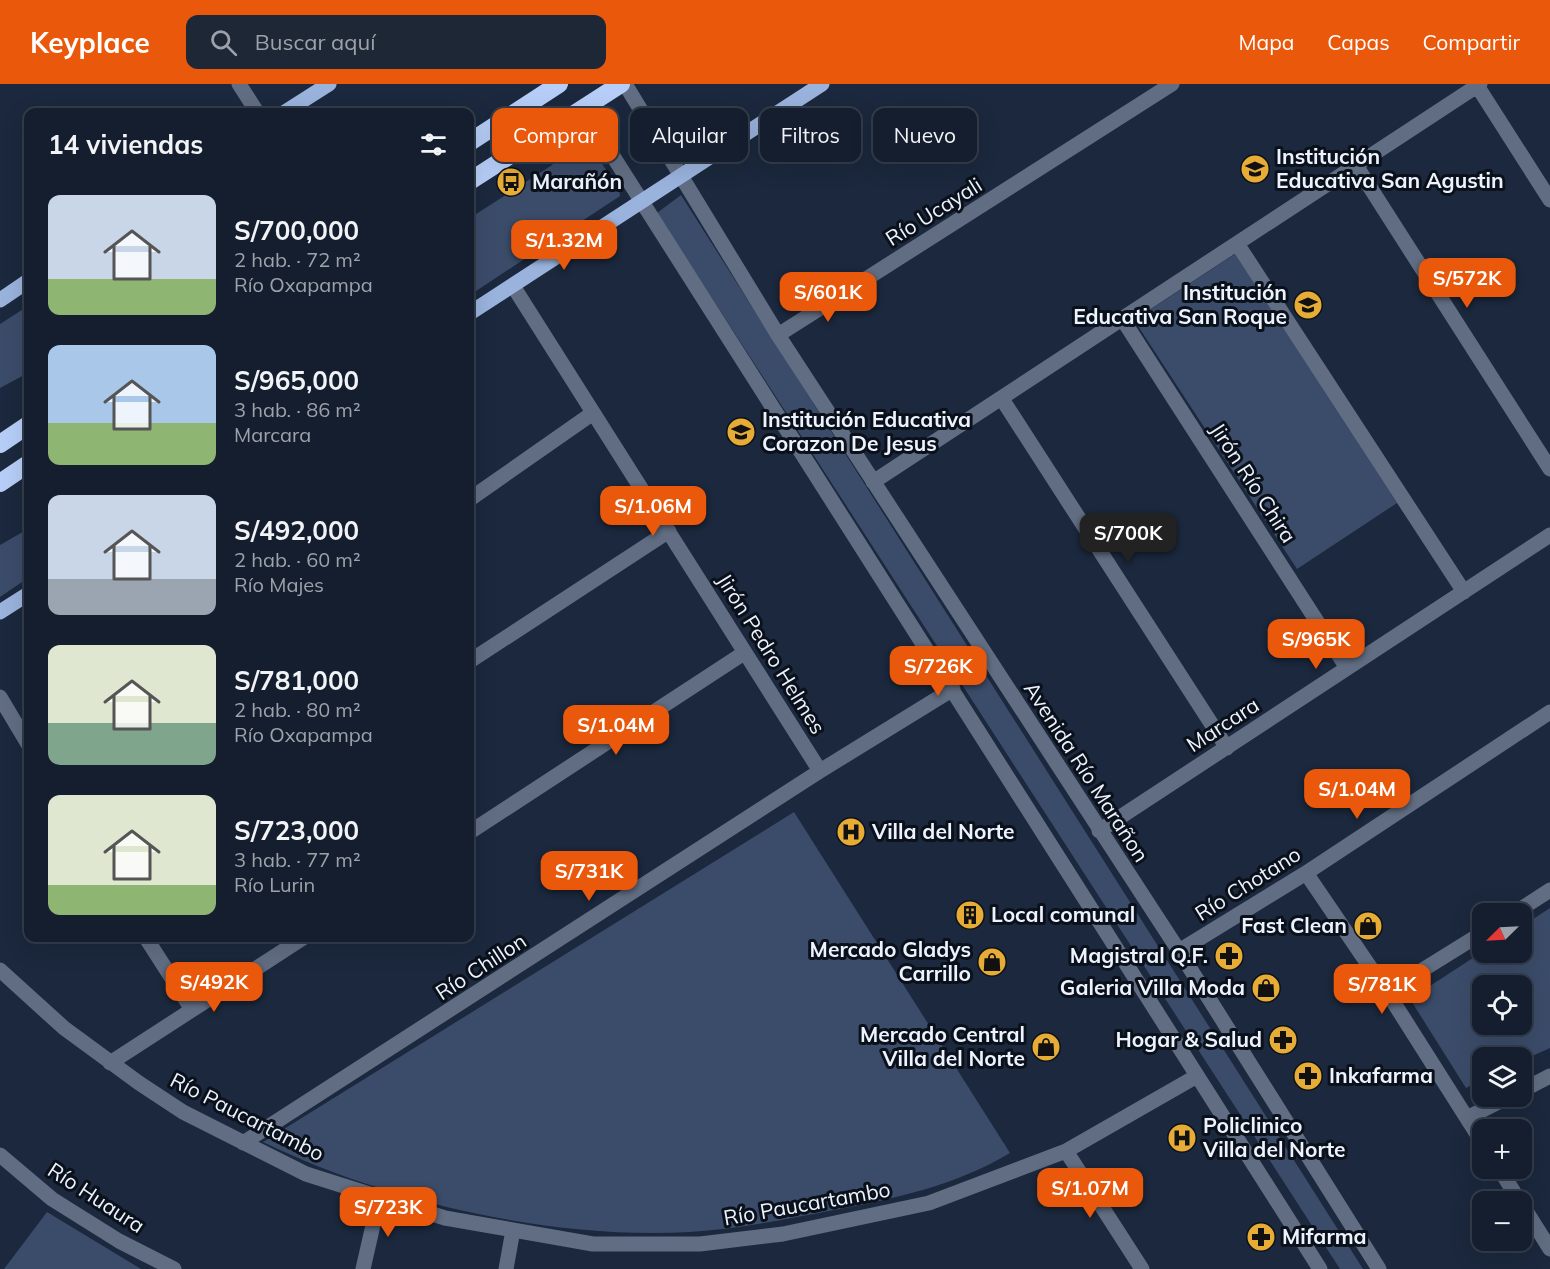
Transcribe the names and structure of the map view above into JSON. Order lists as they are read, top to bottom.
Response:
{
  "streets": {
    "street": [
      "Río Ucayali",
      "Jirón Río Chira",
      "Jirón Pedro Helmes",
      "Marcara",
      "Avenida Río Marañon",
      "Río Chotano",
      "Río Chillon",
      "Río Paucartambo",
      "Río Huaura"
    ]
  },
  "crossings": [
    ["Río Ucayali", "Avenida Río Marañon"],
    ["Jirón Río Chira", "Marcara"],
    ["Jirón Pedro Helmes", "Río Chillon"],
    ["Marcara", "Avenida Río Marañon"],
    ["Avenida Río Marañon", "Río Chotano"],
    ["Río Chillon", "Río Paucartambo"]
  ],
  "places": {
    "school or university": ["Institución Educativa San Agustin", "Institución Educativa San Roque", "Institución Educativa Corazon De Jesus"],
    "bus stop": ["Marañón"],
    "hospital": ["Villa del Norte", "Policlinico Villa del Norte"],
    "building": ["Local comunal"],
    "shop": [
      "Fast Clean",
      "Mercado Gladys Carrillo",
      "Galeria Villa Moda",
      "Mercado Central Villa del Norte"
    ],
    "pharmacy": [
      "Magistral Q.F.",
      "Hogar & Salud",
      "Inkafarma",
      "Mifarma"
    ]
  },
  "north": "bottom left",
  "page": {
    "header": "Keyplace",
    "search": "Buscar aquí",
    "nav": ["Mapa", "Capas", "Compartir"],
    "chip": [
      "Comprar",
      "Alquilar",
      "Filtros",
      "Nuevo"
    ],
    "heading": "14 viviendas",
    "list": [
      {
        "name": "S/700,000",
        "note": "2 hab. · 72 m² · Río Oxapampa"
      },
      {
        "name": "S/965,000",
        "note": "3 hab. · 86 m² · Marcara"
      },
      {
        "name": "S/492,000",
        "note": "2 hab. · 60 m² · Río Majes"
      },
      {
        "name": "S/781,000",
        "note": "2 hab. · 80 m² · Río Oxapampa"
      },
      {
        "name": "S/723,000",
        "note": "3 hab. · 77 m² · Río Lurin"
      }
    ],
    "price": [
      "S/1.32M",
      "S/572K",
      "S/601K",
      "S/1.06M",
      "S/700K",
      "S/965K",
      "S/726K",
      "S/1.04M",
      "S/1.04M",
      "S/731K",
      "S/492K",
      "S/781K",
      "S/1.07M",
      "S/723K"
    ],
    "map_buttons": ["+", "−"]
  }
}
